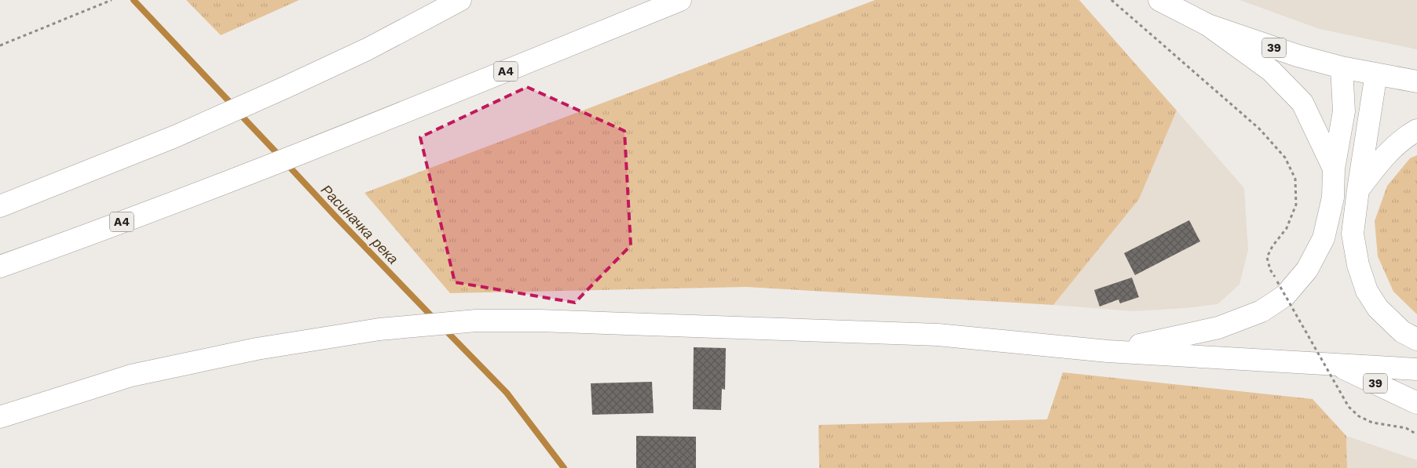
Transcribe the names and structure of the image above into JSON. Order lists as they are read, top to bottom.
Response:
{
  "streets": {
    "main road": ["39", "A4"]
  },
  "water": ["Расиначка река"]
}
